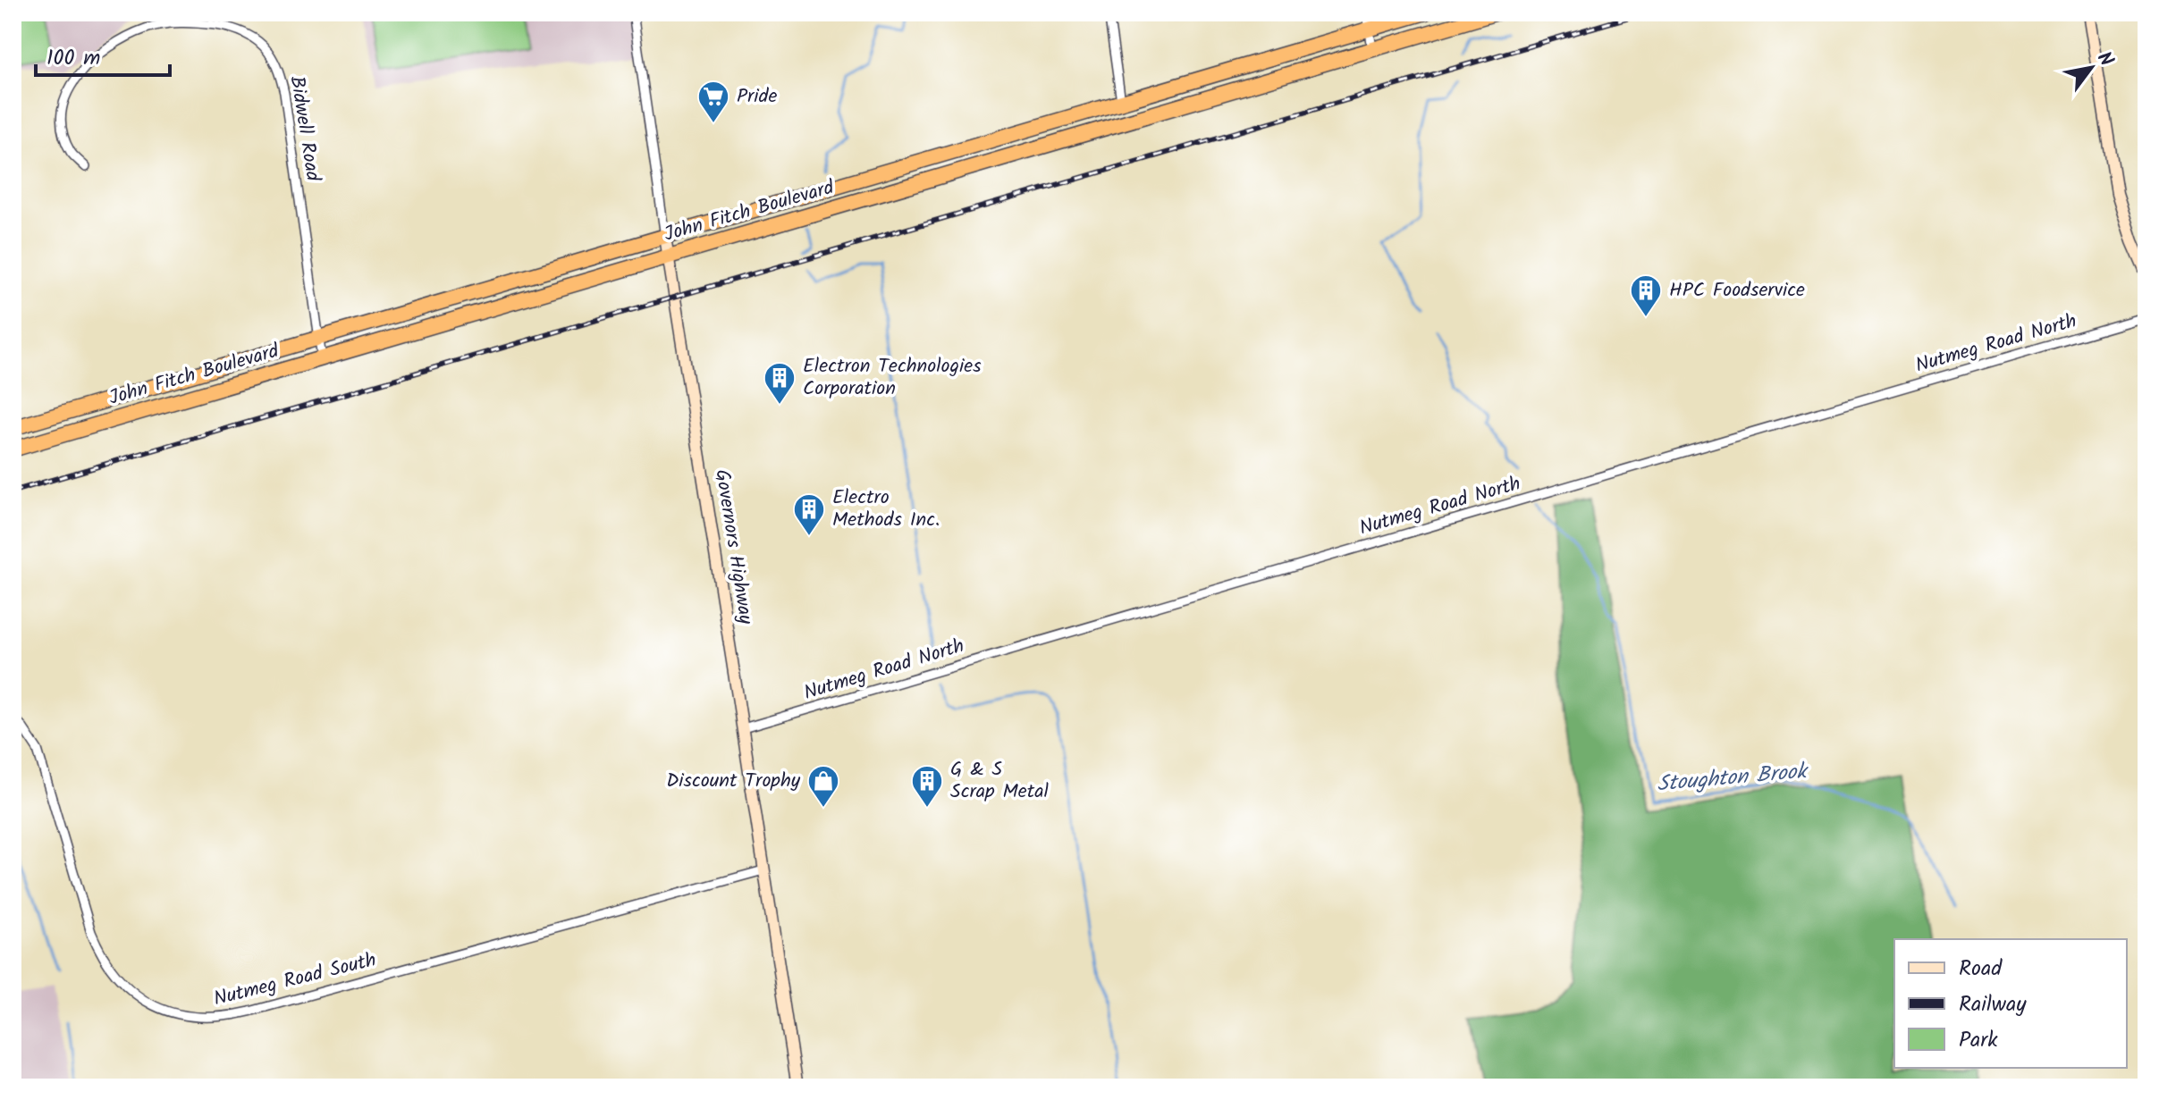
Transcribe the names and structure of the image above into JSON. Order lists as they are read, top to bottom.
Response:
{
  "streets": {
    "highway": ["John Fitch Boulevard"],
    "street": [
      "Bidwell Road",
      "Nutmeg Road North",
      "Governors Highway",
      "Nutmeg Road South"
    ]
  },
  "crossings": [
    ["Bidwell Road", "John Fitch Boulevard"],
    ["John Fitch Boulevard", "Governors Highway"],
    ["Nutmeg Road North", "Governors Highway"],
    ["Governors Highway", "Nutmeg Road South"]
  ],
  "water": ["Stoughton Brook"],
  "places": {
    "supermarket": ["Pride"],
    "building": [
      "HPC Foodservice",
      "Electron Technologies Corporation",
      "Electro Methods Inc.",
      "G & S Scrap Metal"
    ],
    "shop": ["Discount Trophy"]
  },
  "legend": ["Road", "Railway", "Park"],
  "scale_bar": "100 m",
  "north": "top right"
}
